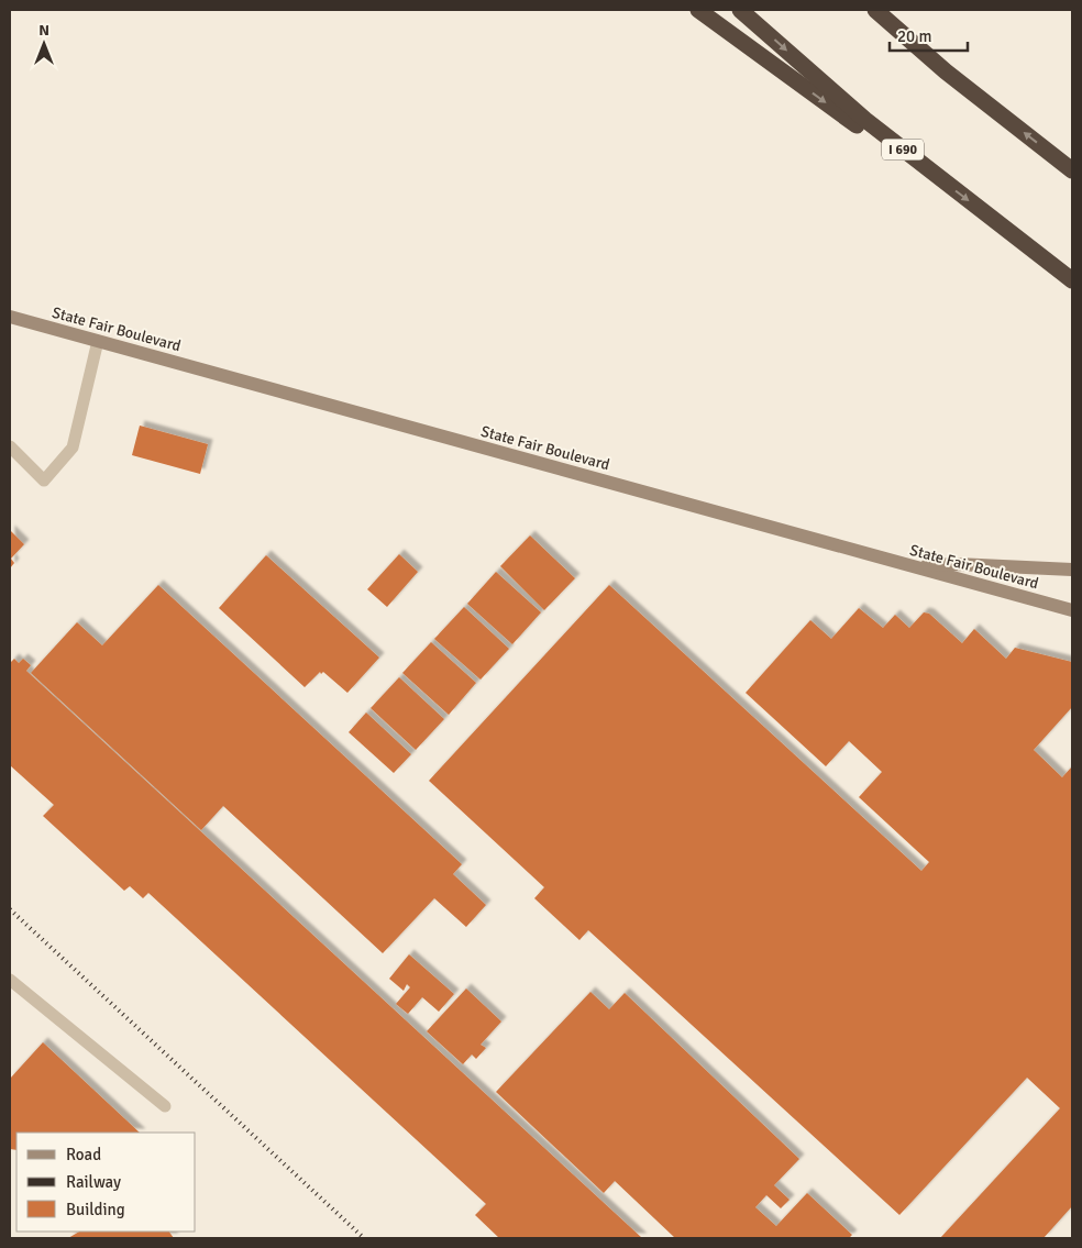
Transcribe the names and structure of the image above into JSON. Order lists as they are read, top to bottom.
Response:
{
  "streets": {
    "highway": ["I 690"],
    "main road": ["State Fair Boulevard"]
  },
  "legend": ["Road", "Railway", "Building"],
  "scale_bar": "20 m",
  "north": "top"
}
